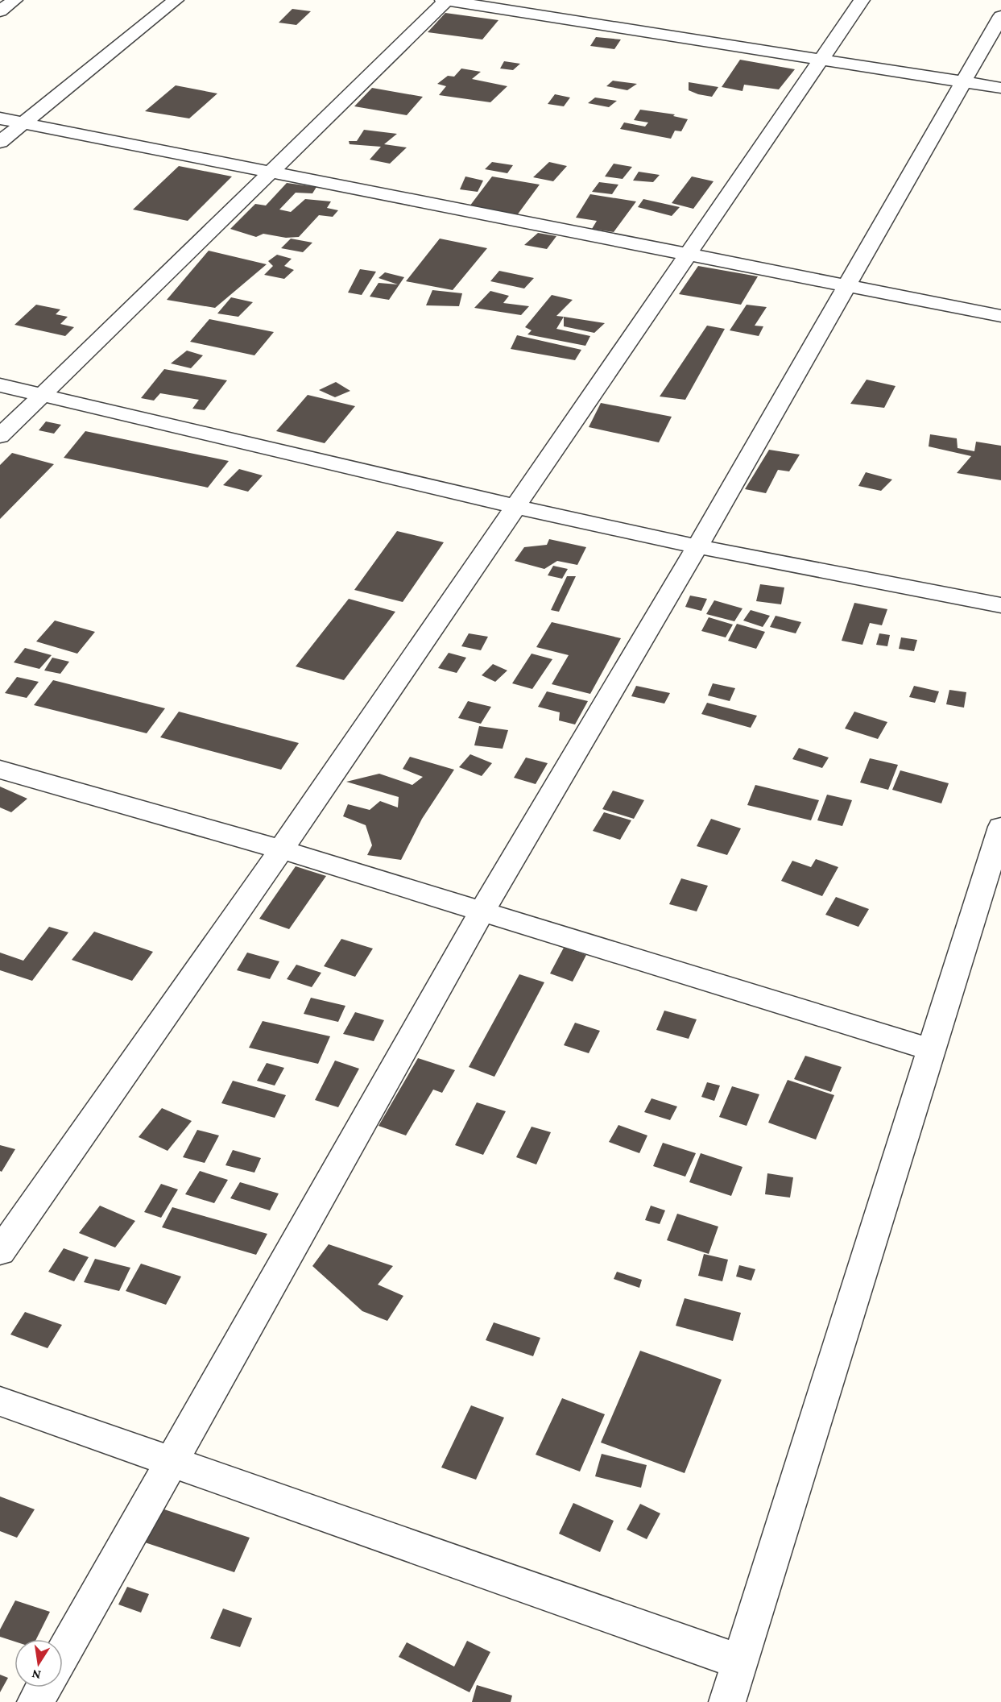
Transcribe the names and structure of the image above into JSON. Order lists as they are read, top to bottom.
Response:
{
  "north": "bottom"
}
